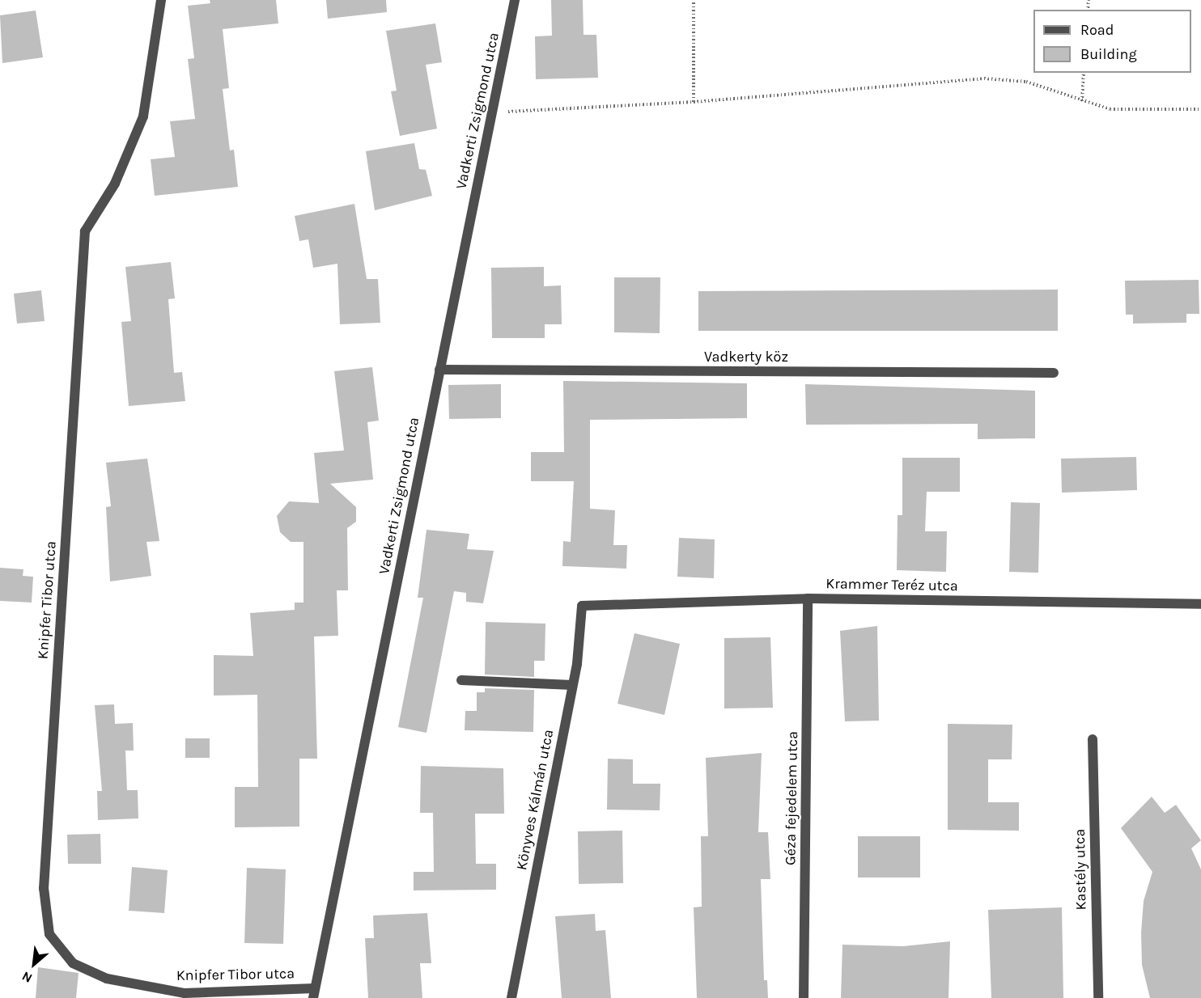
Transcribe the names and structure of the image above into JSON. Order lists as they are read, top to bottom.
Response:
{
  "streets": {
    "street": [
      "Vadkerti Zsigmond utca",
      "Vadkerty köz",
      "Krammer Teréz utca",
      "Knipfer Tibor utca",
      "Géza fejedelem utca",
      "Könyves Kálmán utca",
      "Kastély utca"
    ]
  },
  "crossings": [
    ["Vadkerti Zsigmond utca", "Vadkerty köz"],
    ["Vadkerti Zsigmond utca", "Knipfer Tibor utca"],
    ["Krammer Teréz utca", "Géza fejedelem utca"],
    ["Krammer Teréz utca", "Könyves Kálmán utca"]
  ],
  "legend": ["Road", "Building"],
  "north": "bottom left"
}
